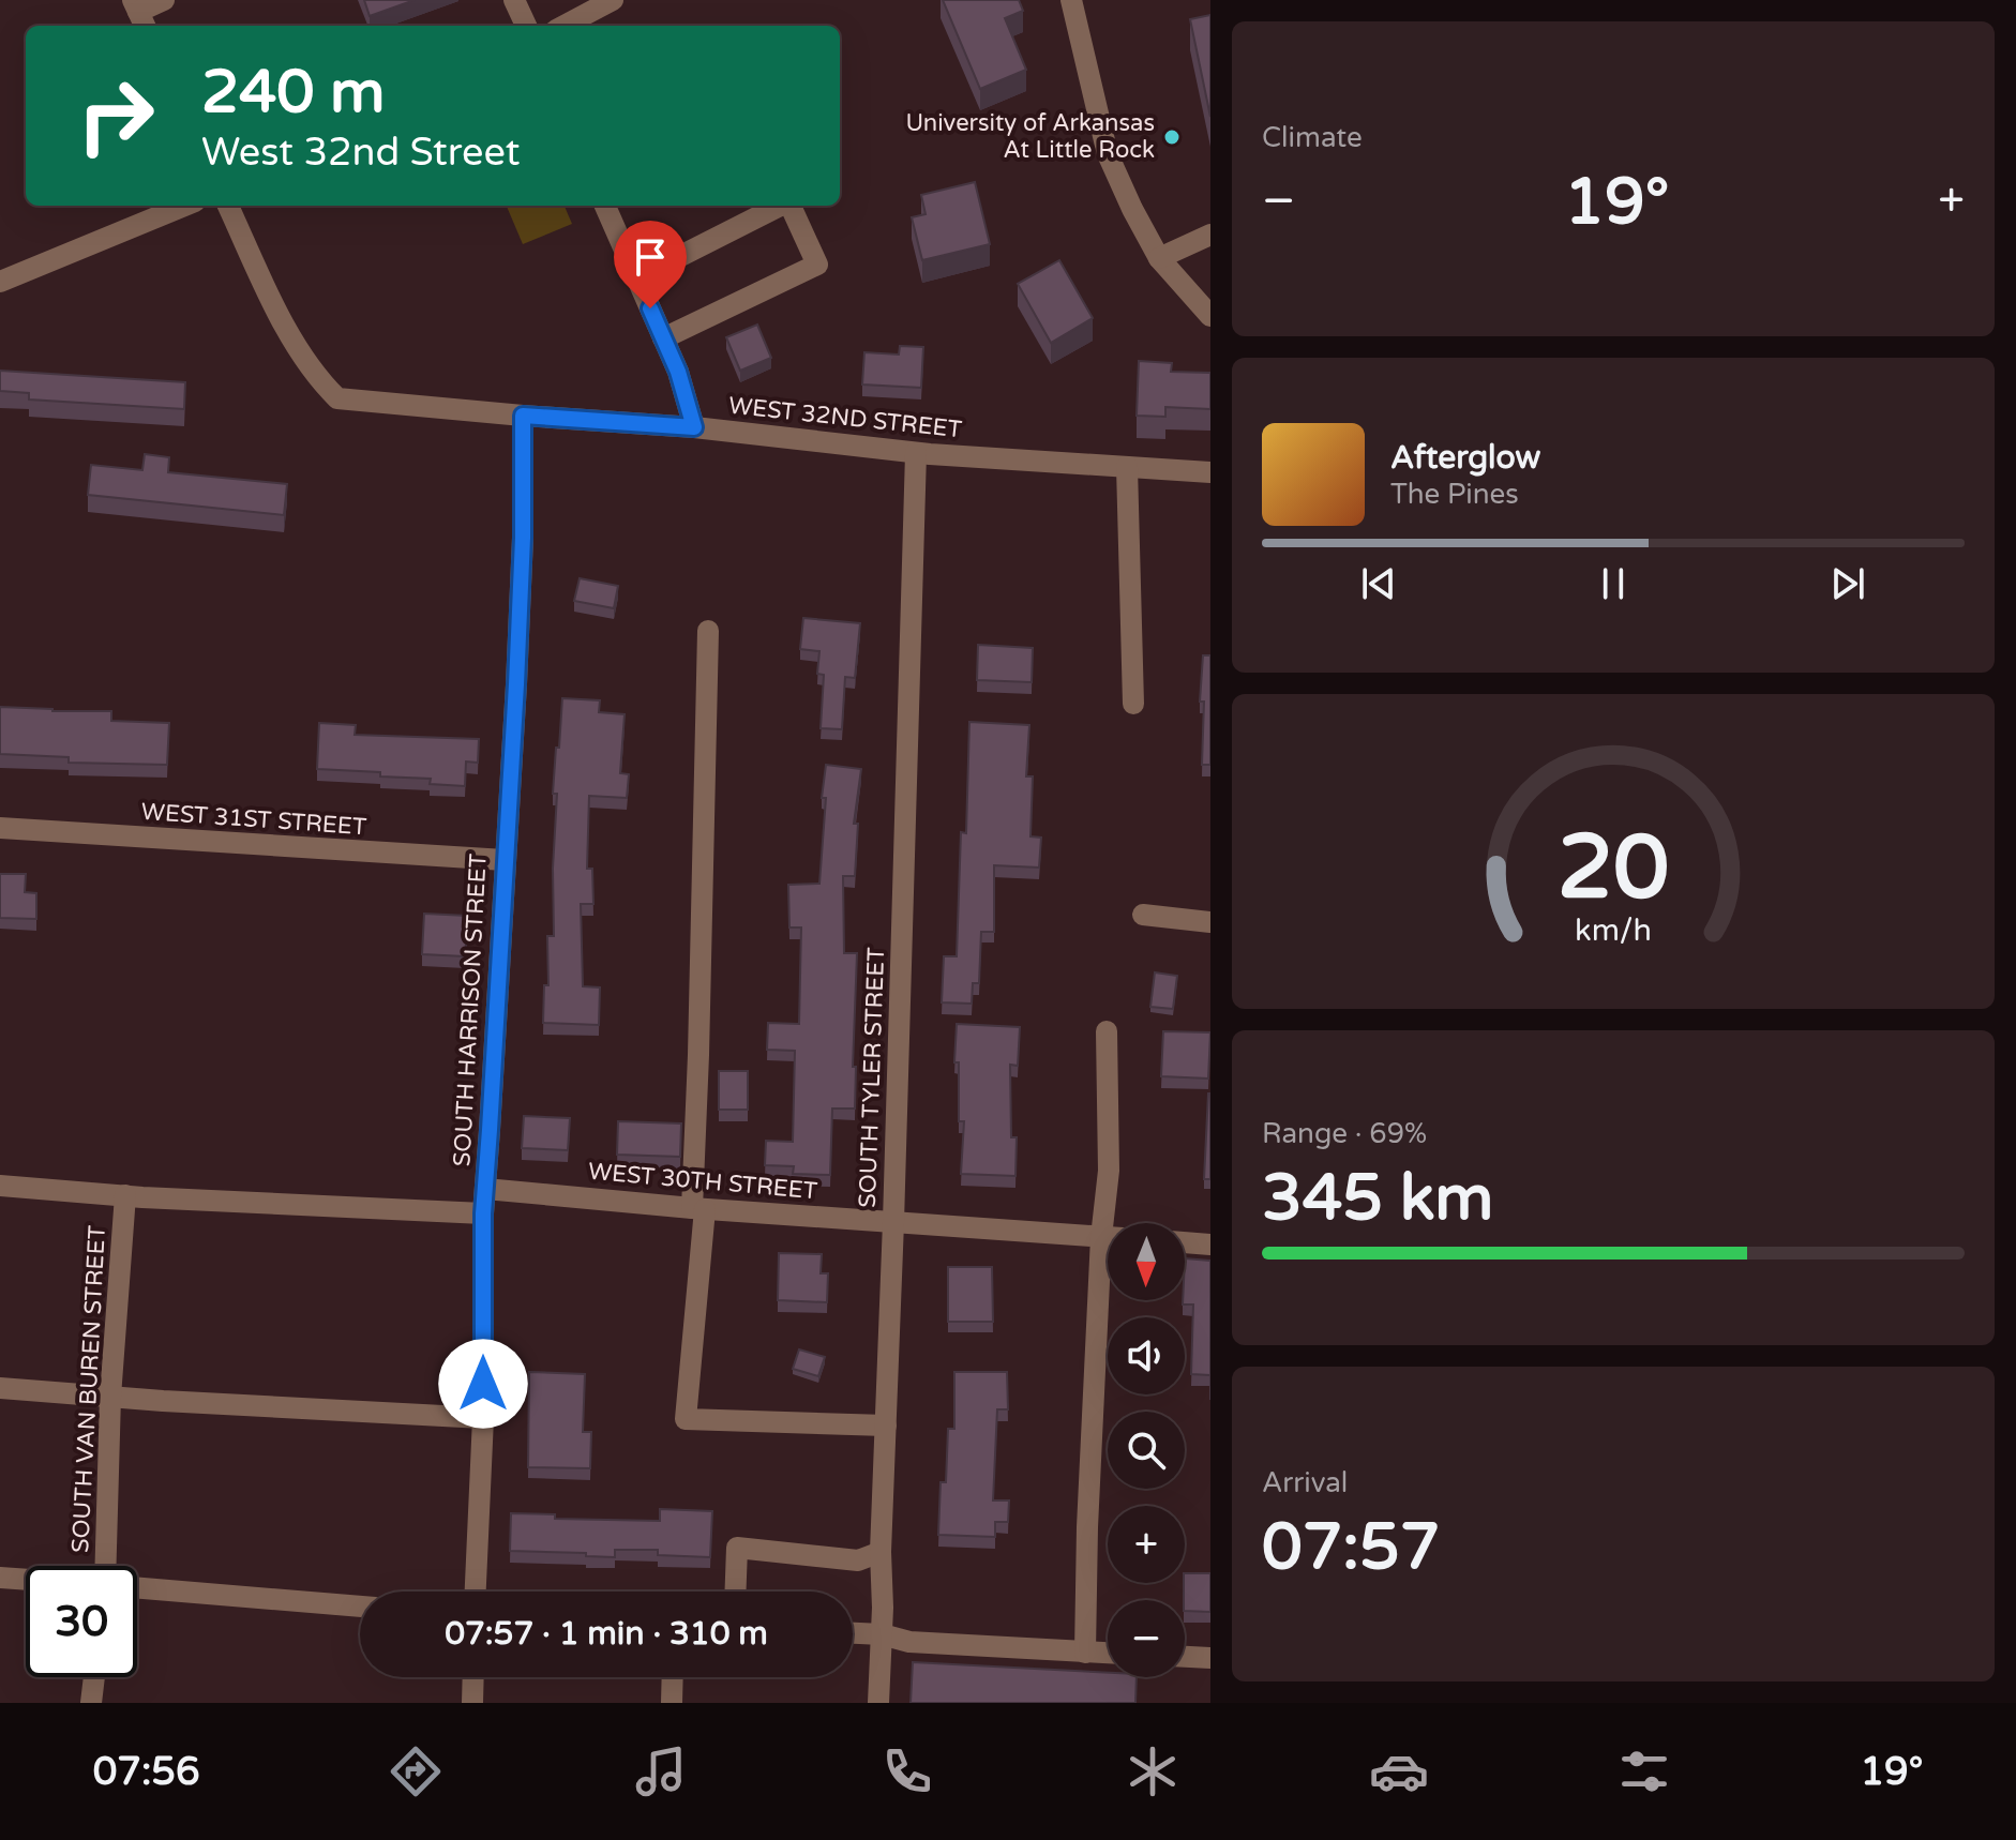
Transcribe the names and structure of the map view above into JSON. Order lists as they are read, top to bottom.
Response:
{
  "streets": {
    "street": [
      "WEST 32ND STREET",
      "WEST 31ST STREET",
      "SOUTH HARRISON STREET",
      "SOUTH TYLER STREET",
      "WEST 30TH STREET",
      "SOUTH VAN BUREN STREET"
    ]
  },
  "crossings": [
    ["WEST 32ND STREET", "SOUTH HARRISON STREET"],
    ["WEST 32ND STREET", "SOUTH TYLER STREET"],
    ["WEST 31ST STREET", "SOUTH HARRISON STREET"],
    ["SOUTH HARRISON STREET", "WEST 30TH STREET"],
    ["SOUTH TYLER STREET", "WEST 30TH STREET"]
  ],
  "places": ["University of Arkansas At Little Rock"],
  "north": "bottom",
  "page": {
    "tile": [
      "Climate",
      ["Range · 69%", "345 km"],
      ["Arrival", "07:57"]
    ],
    "turn": ["240 m", "West 32nd Street"],
    "heat": ["−", "19°", "+"],
    "song": ["Afterglow", "The Pines"],
    "map_buttons": ["+", "−"],
    "limit": "30",
    "trip": "07:57 · 1 min · 310 m",
    "tabs": ["07:56", "19°"],
    "gauge": ["20", "km/h"]
  }
}
